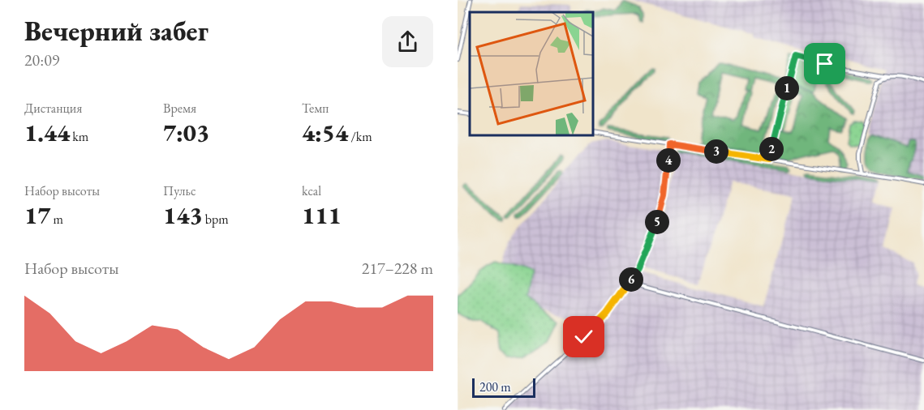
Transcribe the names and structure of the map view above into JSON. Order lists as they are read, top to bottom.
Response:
{
  "scale_bar": "200 m",
  "page": {
    "heading": ["Вечерний забег", "20:09"],
    "pins": [
      "1",
      "2",
      "3",
      "4",
      "5",
      "6"
    ],
    "stats": [
      ["Дистанция", "1.44 km"],
      ["Время", "7:03"],
      ["Темп", "4:54 /km"],
      ["Набор высоты", "17 m"],
      ["Пульс", "143 bpm"],
      ["kcal", "111"]
    ],
    "chart": ["Набор высоты", "217–228 m"],
    "scale": "200 m"
  }
}
